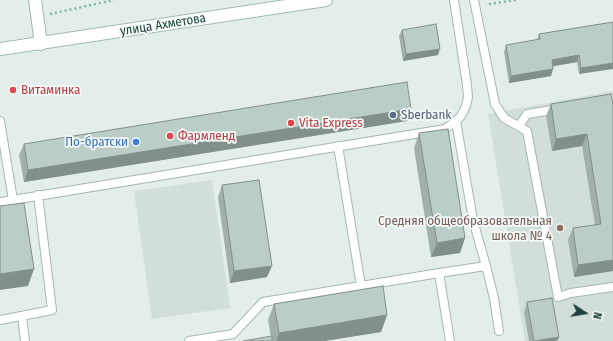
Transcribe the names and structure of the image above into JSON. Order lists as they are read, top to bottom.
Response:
{
  "streets": {
    "main road": ["улица Ахметова"]
  },
  "places": [
    "Витаминка",
    "Sberbank",
    "Vita Express",
    "Фармленд",
    "По-братски",
    "Средняя общеобразовательная школа № 4"
  ],
  "north": "right"
}
